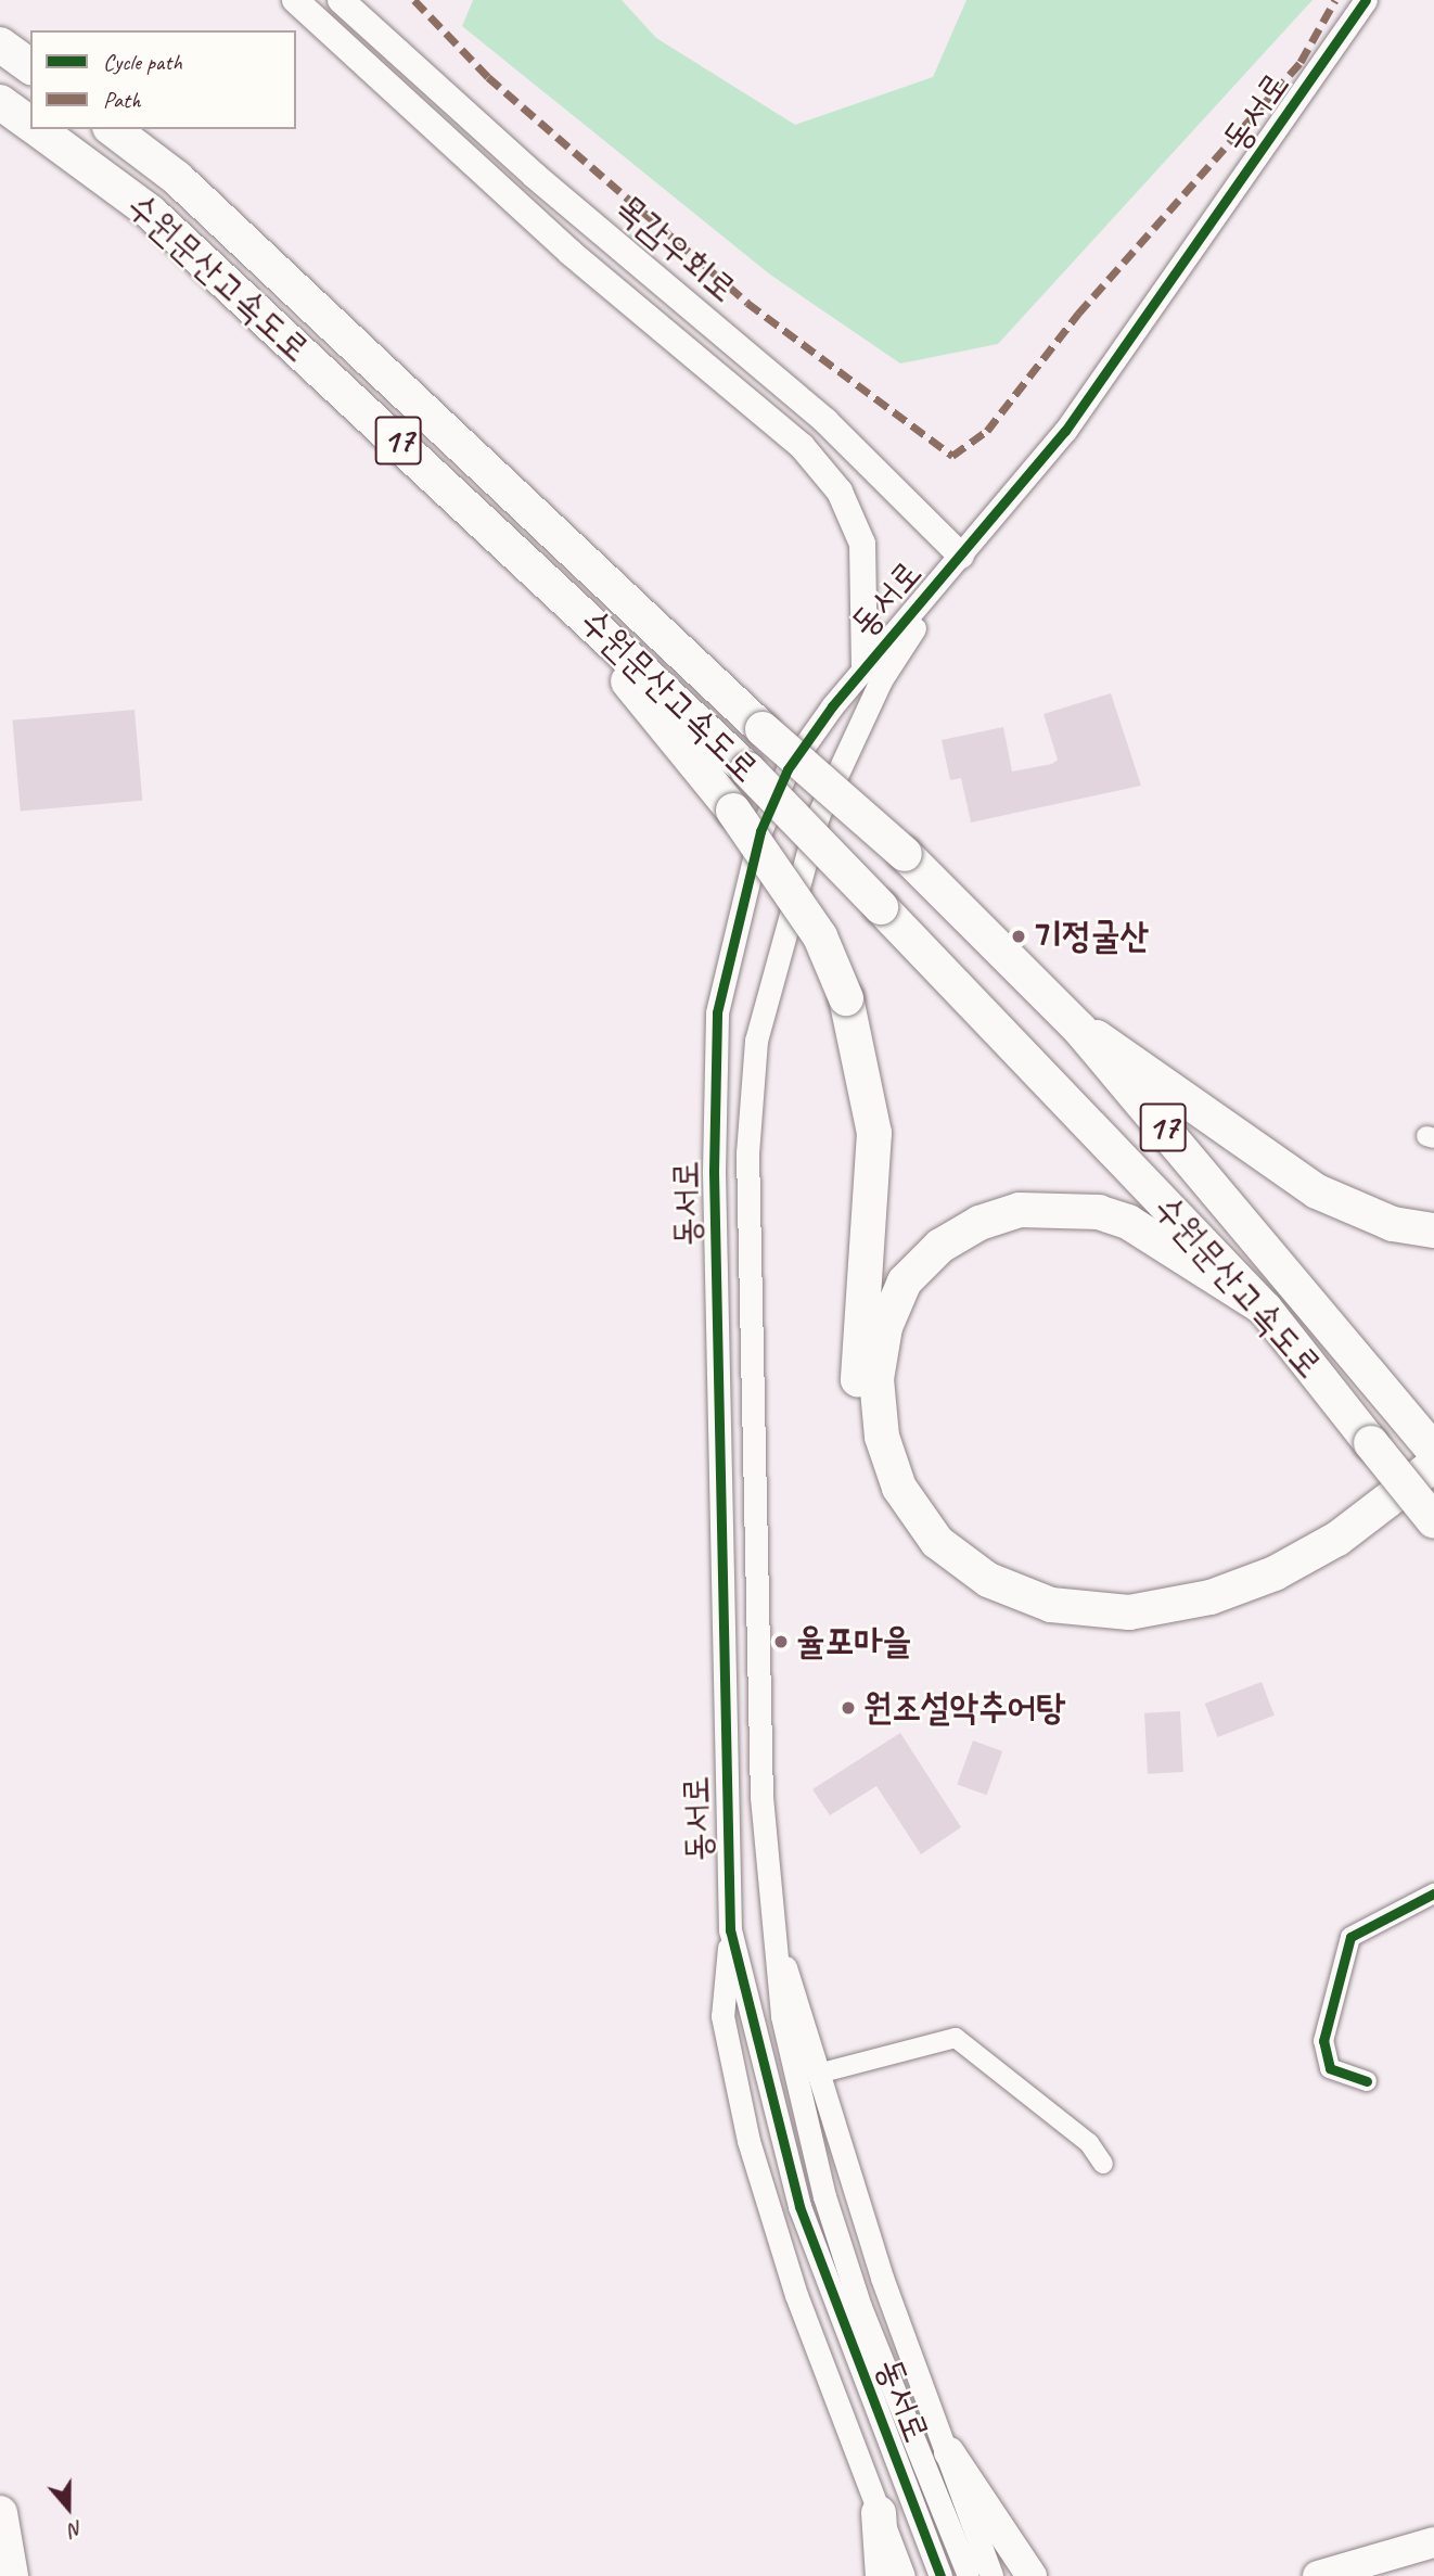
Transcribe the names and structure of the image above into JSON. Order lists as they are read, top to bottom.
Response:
{
  "streets": {
    "highway": ["수원문산고속도로", "17"],
    "main road": ["목감우회로"],
    "street": ["동서로"]
  },
  "crossings": [
    ["동서로", "목감우회로"]
  ],
  "places": ["기정굴산", "율포마을", "원조설악추어탕"],
  "legend": ["Cycle path", "Path"],
  "north": "bottom"
}
